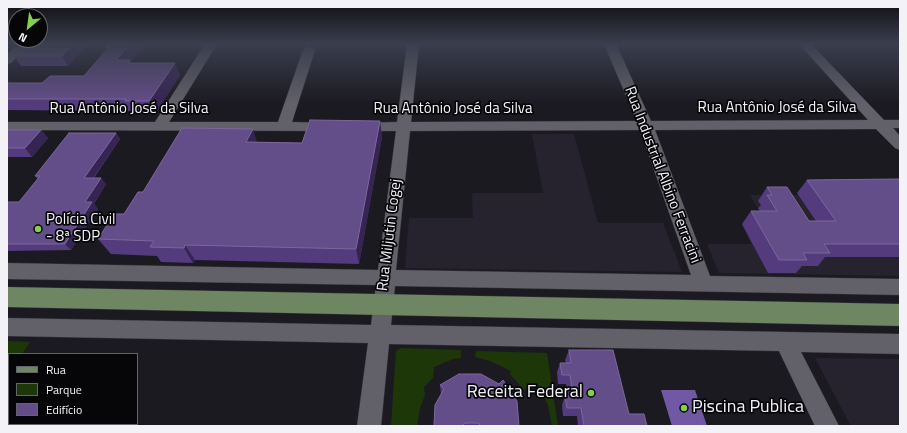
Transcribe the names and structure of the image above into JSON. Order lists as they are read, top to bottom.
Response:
{
  "streets": {
    "street": ["Rua Antônio José da Silva", "Rua Industrial Albino Ferracini", "Rua Miljutin Cogej"]
  },
  "crossings": [
    ["Rua Antônio José da Silva", "Rua Industrial Albino Ferracini"],
    ["Rua Antônio José da Silva", "Rua Miljutin Cogej"]
  ],
  "places": ["Polícia Civil - 8ª SDP", "Receita Federal", "Piscina Publica"],
  "legend": ["Rua", "Parque", "Edifício"],
  "north": "bottom left"
}
